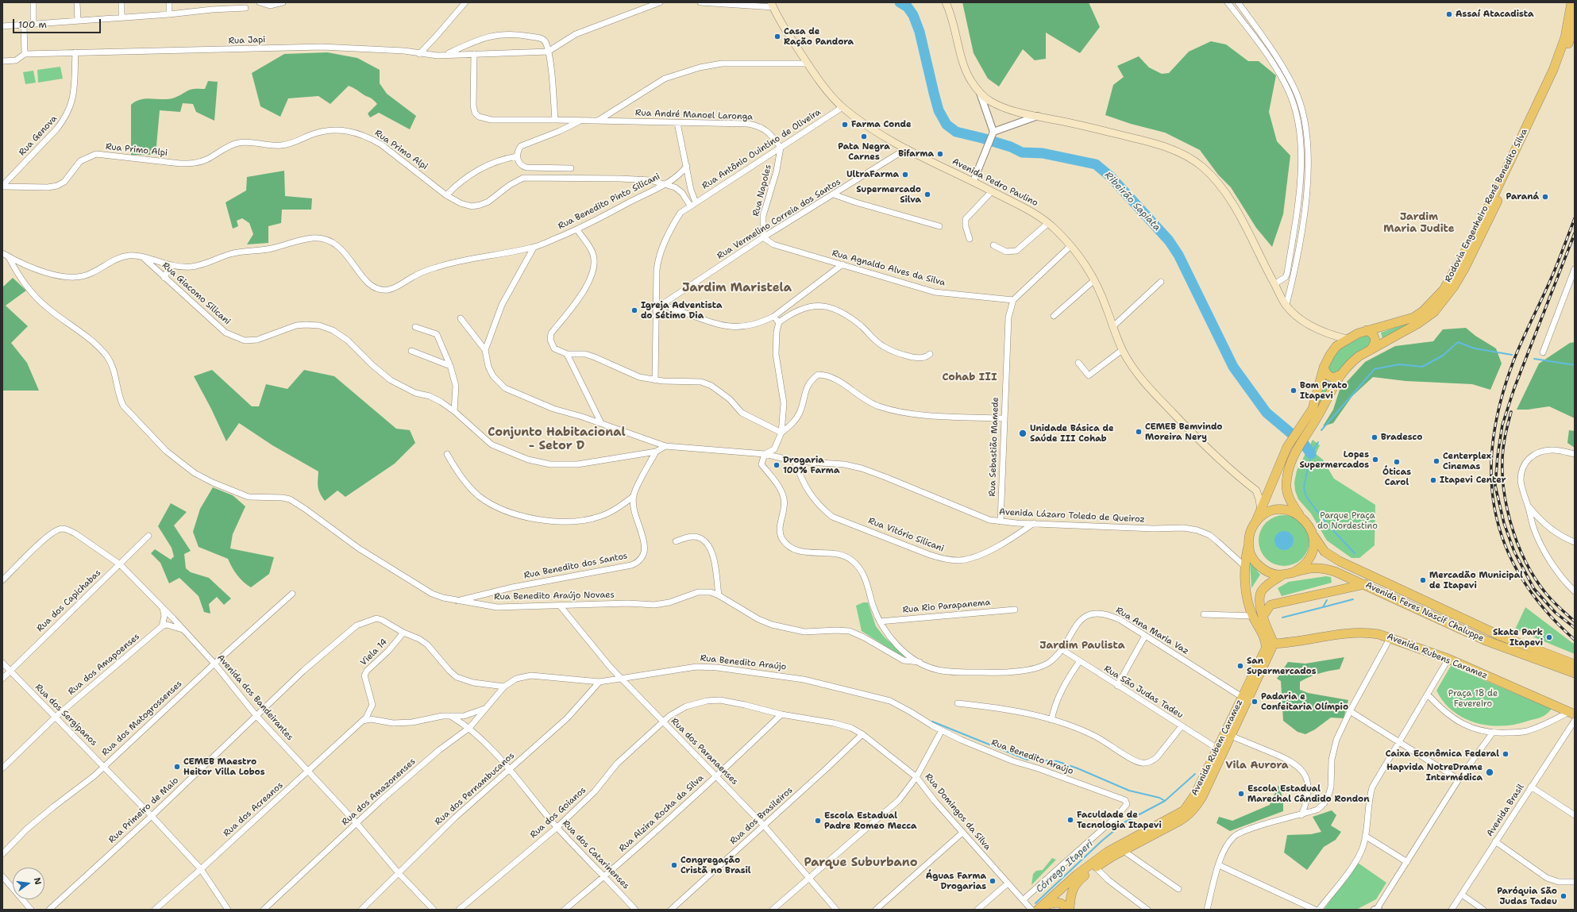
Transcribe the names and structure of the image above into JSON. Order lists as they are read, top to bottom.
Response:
{
  "streets": {
    "main road": [
      "Avenida Pedro Paulino",
      "Rodovia Engenheiro Renê Benedito Silva",
      "Avenida Feres Nascif Chaluppe",
      "Avenida Rubens Caramez",
      "Avenida Rubem Caramez"
    ],
    "street": [
      "Rua Japi",
      "Rua André Manoel Laronga",
      "Rua Genova",
      "Rua Antônio Ouintino de Oliveira",
      "Rua Primo Alpi",
      "Rua Napoles",
      "Rua Benedito Pinto Silicani",
      "Rua Vermelino Correia dos Santos",
      "Rua Agnaldo Alves da Silva",
      "Rua Giacomo Silicani",
      "Rua Sebastião Mamede",
      "Avenida Lázaro Toledo de Queiroz",
      "Rua Vitório Silicani",
      "Rua Benedito dos Santos",
      "Rua Benedito Araújo Novaes",
      "Rua dos Capichabas",
      "Rua Rio Parapanema",
      "Rua Ana Maria Vaz",
      "Viela 14",
      "Rua Benedito Araújo",
      "Rua dos Amapoenses",
      "Rua São Judas Tadeu",
      "Avenida dos Bandeirantes",
      "Rua dos Sergipanos",
      "Rua dos Matogrossenses",
      "Rua dos Paranaenses",
      "Rua dos Pernambucanos",
      "Rua dos Amazonenses",
      "Rua dos Acreanos",
      "Rua Primeiro de Maio",
      "Avenida Brasil",
      "Rua Domingos da Silva",
      "Rua dos Goianos",
      "Rua Alzira Rocha da Silva",
      "Rua dos Brasileiros",
      "Rua dos Catarinenses"
    ]
  },
  "crossings": [
    ["Rua Japi", "Rua André Manoel Laronga"],
    ["Rua Japi", "Rua Genova"],
    ["Rua André Manoel Laronga", "Rua Antônio Ouintino de Oliveira"],
    ["Rua André Manoel Laronga", "Rua Napoles"],
    ["Rua Genova", "Rua Primo Alpi"],
    ["Rua Antônio Ouintino de Oliveira", "Rua Primo Alpi"],
    ["Rua Antônio Ouintino de Oliveira", "Avenida Pedro Paulino"],
    ["Rua Antônio Ouintino de Oliveira", "Rua Napoles"],
    ["Rua Antônio Ouintino de Oliveira", "Rua Vermelino Correia dos Santos"],
    ["Rua Primo Alpi", "Rua Benedito Pinto Silicani"],
    ["Avenida Pedro Paulino", "Rodovia Engenheiro Renê Benedito Silva"],
    ["Avenida Pedro Paulino", "Rua Vermelino Correia dos Santos"],
    ["Rua Napoles", "Rua Vermelino Correia dos Santos"],
    ["Rua Napoles", "Rua Agnaldo Alves da Silva"],
    ["Rua Benedito Pinto Silicani", "Rua Giacomo Silicani"],
    ["Rua Benedito Pinto Silicani", "Rua Benedito Araújo Novaes"],
    ["Rodovia Engenheiro Renê Benedito Silva", "Avenida Feres Nascif Chaluppe"],
    ["Rua Vermelino Correia dos Santos", "Rua Agnaldo Alves da Silva"],
    ["Rua Agnaldo Alves da Silva", "Rua Sebastião Mamede"],
    ["Rua Giacomo Silicani", "Avenida Lázaro Toledo de Queiroz"],
    ["Rua Giacomo Silicani", "Rua Benedito dos Santos"],
    ["Rua Sebastião Mamede", "Avenida Lázaro Toledo de Queiroz"],
    ["Avenida Lázaro Toledo de Queiroz", "Rua Vitório Silicani"],
    ["Rua Benedito dos Santos", "Rua Benedito Araújo Novaes"],
    ["Rua Benedito Araújo Novaes", "Rua Ana Maria Vaz"],
    ["Rua Benedito Araújo Novaes", "Rua São Judas Tadeu"],
    ["Rua Benedito Araújo Novaes", "Rua dos Paranaenses"],
    ["Rua dos Capichabas", "Avenida dos Bandeirantes"],
    ["Rua dos Capichabas", "Rua dos Sergipanos"],
    ["Rua Ana Maria Vaz", "Rua São Judas Tadeu"],
    ["Rua Ana Maria Vaz", "Avenida Rubem Caramez"],
    ["Viela 14", "Rua dos Acreanos"],
    ["Viela 14", "Rua Primeiro de Maio"],
    ["Avenida Rubens Caramez", "Avenida Rubem Caramez"],
    ["Rua Benedito Araújo", "Rua dos Paranaenses"],
    ["Rua Benedito Araújo", "Rua dos Pernambucanos"],
    ["Rua Benedito Araújo", "Rua dos Amazonenses"],
    ["Rua Benedito Araújo", "Rua Domingos da Silva"],
    ["Rua dos Amapoenses", "Rua dos Sergipanos"],
    ["Rua São Judas Tadeu", "Avenida Rubem Caramez"],
    ["Avenida dos Bandeirantes", "Rua dos Matogrossenses"],
    ["Avenida dos Bandeirantes", "Rua dos Pernambucanos"],
    ["Avenida dos Bandeirantes", "Rua dos Amazonenses"],
    ["Avenida dos Bandeirantes", "Rua dos Acreanos"],
    ["Avenida dos Bandeirantes", "Rua Primeiro de Maio"],
    ["Rua dos Sergipanos", "Rua dos Matogrossenses"],
    ["Rua dos Sergipanos", "Rua dos Acreanos"],
    ["Rua dos Sergipanos", "Rua Primeiro de Maio"],
    ["Rua dos Paranaenses", "Rua dos Goianos"],
    ["Rua dos Paranaenses", "Rua Alzira Rocha da Silva"],
    ["Rua dos Paranaenses", "Rua dos Brasileiros"],
    ["Rua dos Pernambucanos", "Rua dos Catarinenses"],
    ["Rua dos Amazonenses", "Rua dos Catarinenses"],
    ["Rua Domingos da Silva", "Rua dos Goianos"],
    ["Rua Domingos da Silva", "Rua Alzira Rocha da Silva"],
    ["Rua Domingos da Silva", "Rua dos Brasileiros"],
    ["Rua dos Goianos", "Rua Alzira Rocha da Silva"],
    ["Rua dos Goianos", "Rua dos Catarinenses"],
    ["Rua Alzira Rocha da Silva", "Rua dos Catarinenses"]
  ],
  "districts": [
    "Jardim Maria Judite",
    "Jardim Maristela",
    "Cohab III",
    "Conjunto Habitacional - Setor D",
    "Jardim Paulista",
    "Vila Aurora",
    "Parque Suburbano"
  ],
  "water": ["Ribeirão Sapiata", "Córrego Itaperi"],
  "parks": ["Parque Praça do Nordestino", "Praça 18 de Fevereiro"],
  "places": [
    "Assaí Atacadista",
    "Casa de Ração Pandora",
    "Farma Conde",
    "Pata Negra Carnes",
    "Bifarma",
    "UltraFarma",
    "Supermercado Silva",
    "Paraná",
    "Igreja Adventista do Sétimo Dia",
    "Bom Prato Itapevi",
    "CEMEB Bemvindo Moreira Nery",
    "Unidade Básica de Saúde III Cohab",
    "Bradesco",
    "Lopes Supermercados",
    "Centerplex Cinemas",
    "Óticas Carol",
    "Drogaria 100% Farma",
    "Itapevi Center",
    "Mercadão Municipal de Itapevi",
    "Skate Park Itapevi",
    "San Supermercados",
    "Padaria e Confeitaria Olímpio",
    "Caixa Econômica Federal",
    "CEMEB Maestro Heitor Villa Lobos",
    "Hapvida NotreDrame Intermédica",
    "Escola Estadual Marechal Cândido Rondon",
    "Faculdade de Tecnologia Itapevi",
    "Escola Estadual Padre Romeo Mecca",
    "Congregação Cristã no Brasil",
    "Águas Farma Drogarias",
    "Paróquia São Judas Tadeu"
  ],
  "scale_bar": "100 m",
  "north": "right"
}
